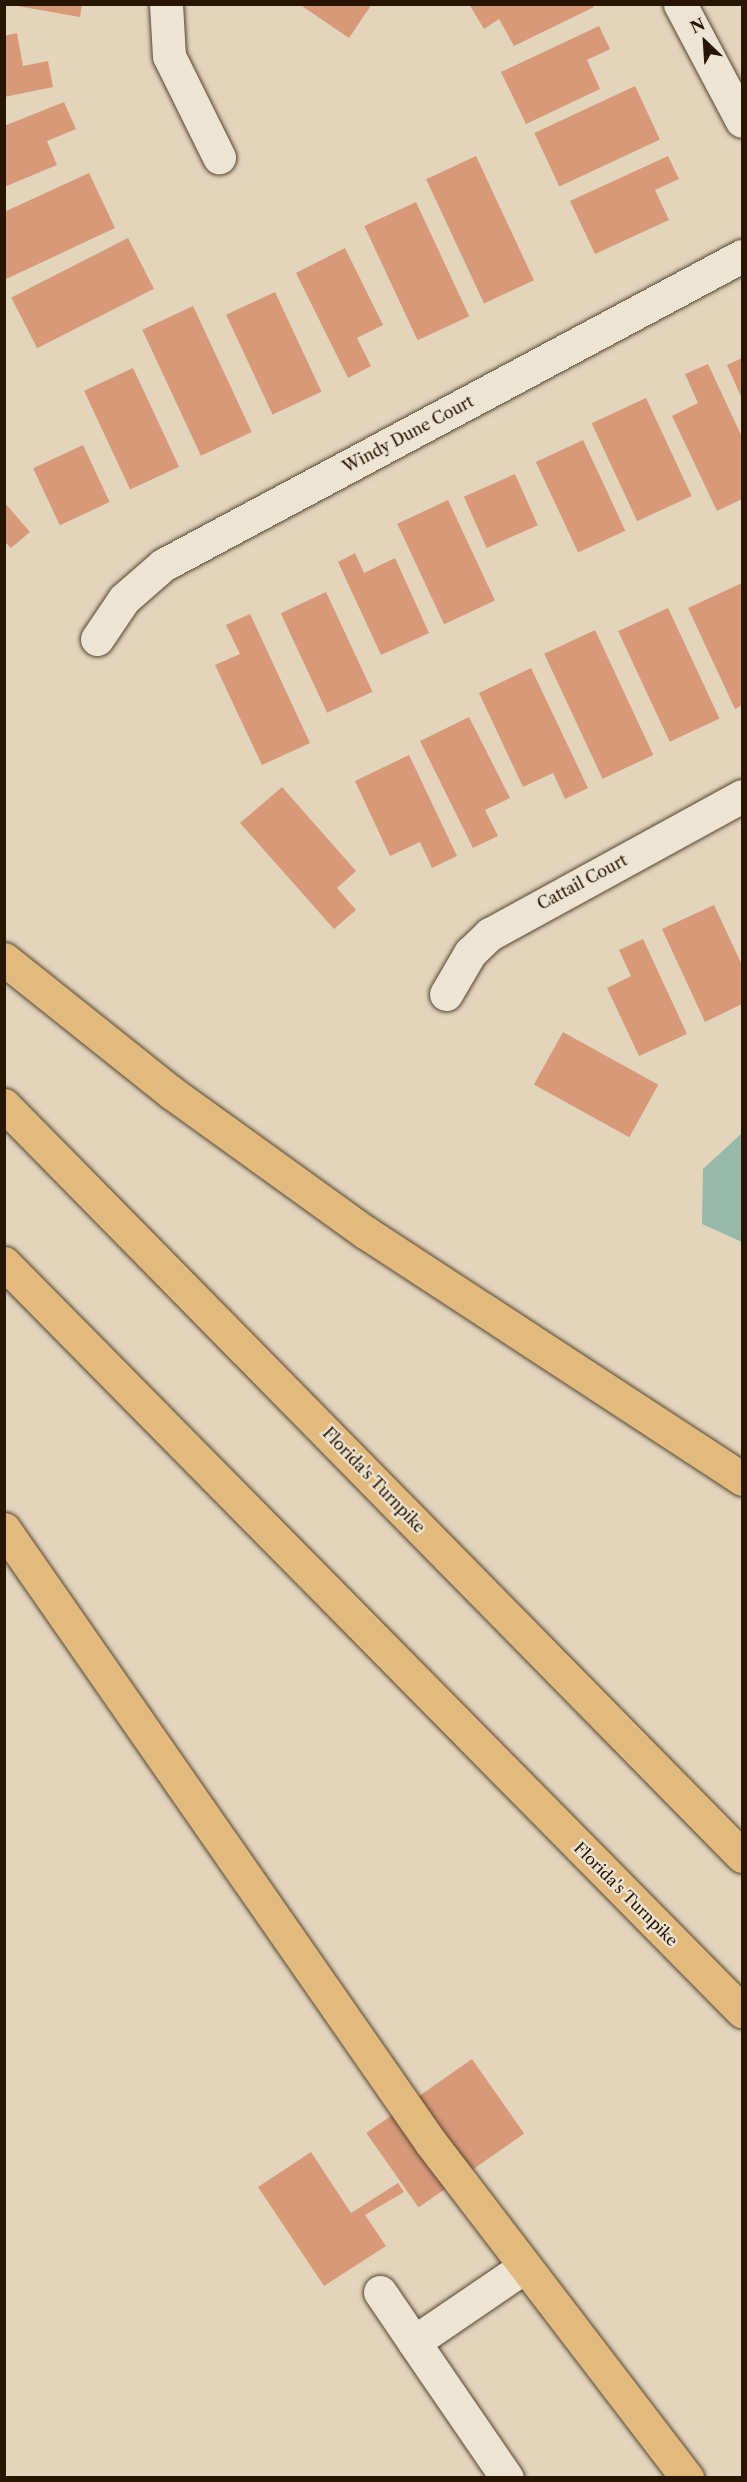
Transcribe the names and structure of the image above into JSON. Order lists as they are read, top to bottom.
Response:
{
  "streets": {
    "highway": ["Florida's Turnpike"],
    "street": ["Windy Dune Court", "Cattail Court"]
  },
  "north": "top left"
}
